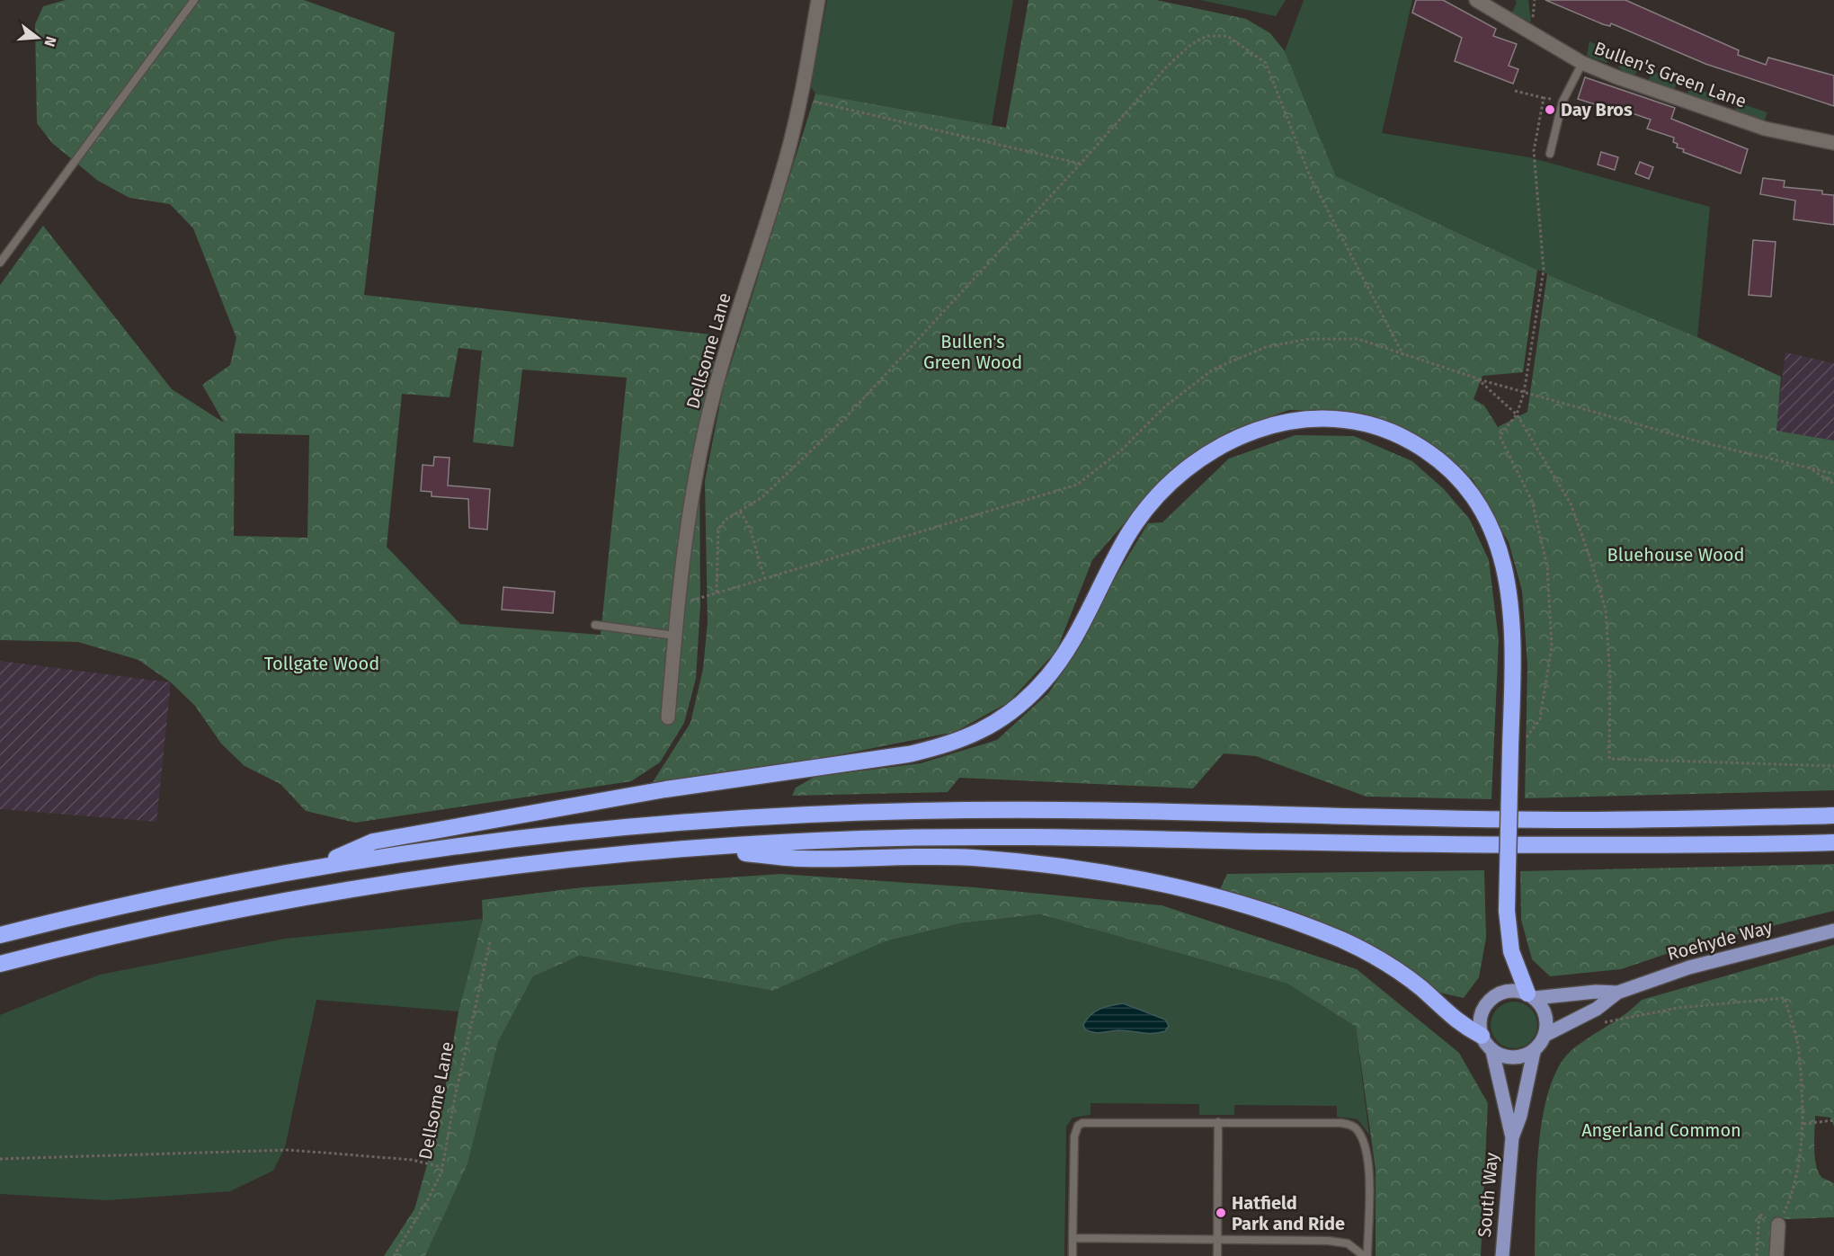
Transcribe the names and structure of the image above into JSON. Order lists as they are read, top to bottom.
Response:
{
  "streets": {
    "main road": ["Roehyde Way", "South Way"],
    "street": ["Bullen's Green Lane", "Dellsome Lane"]
  },
  "crossings": [
    ["Roehyde Way", "South Way"]
  ],
  "parks": [
    "Bullen's Green Wood",
    "Bluehouse Wood",
    "Tollgate Wood",
    "Angerland Common"
  ],
  "places": ["Day Bros", "Hatfield Park and Ride"],
  "north": "right"
}
